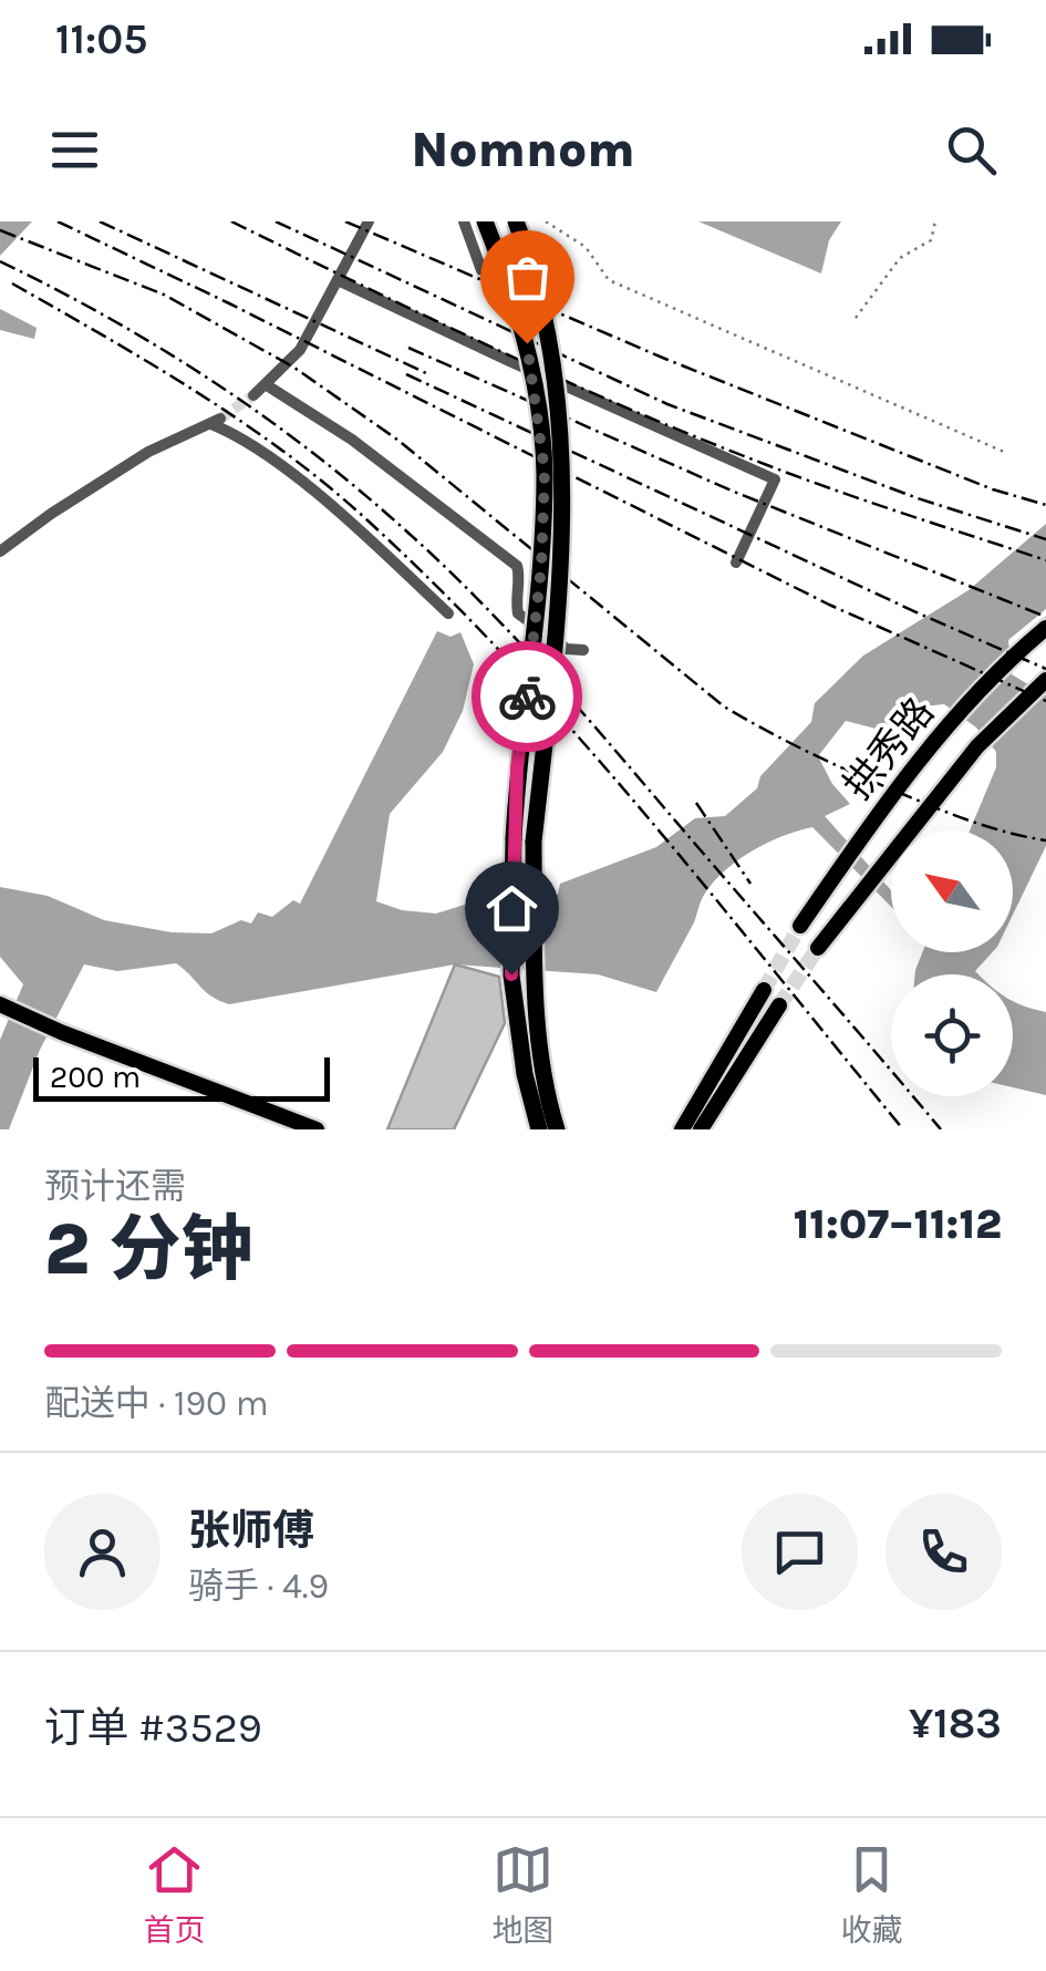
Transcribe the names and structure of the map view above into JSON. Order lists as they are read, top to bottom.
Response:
{
  "streets": {
    "main road": ["拱秀路"]
  },
  "scale_bar": "200 m",
  "north": "top left",
  "page": {
    "status": "11:05",
    "header": "Nomnom",
    "scale": "200 m",
    "heading": ["2 分钟", "预计还需", "11:07–11:12"],
    "panel": [
      "张师傅",
      "骑手 · 4.9",
      "订单 #3529",
      "¥183"
    ],
    "bar": "配送中 · 190 m",
    "tabs": ["首页", "地图", "收藏"]
  }
}
